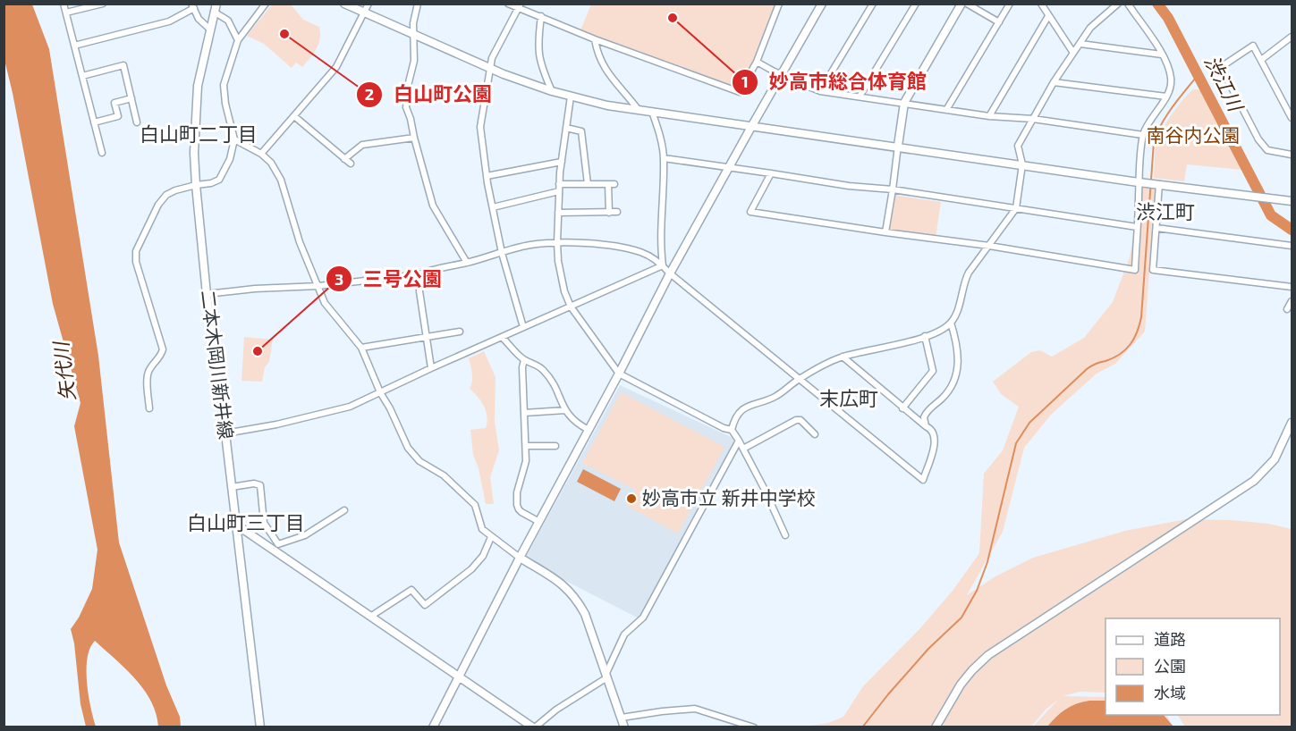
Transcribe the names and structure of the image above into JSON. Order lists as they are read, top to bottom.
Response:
{
  "streets": {
    "street": ["二本木岡川新井線"]
  },
  "districts": [
    "白山町二丁目",
    "渋江町",
    "末広町",
    "白山町三丁目"
  ],
  "water": ["渋江川", "矢代川"],
  "parks": ["南谷内公園"],
  "places": [
    "妙高市総合体育館",
    "白山町公園",
    "三号公園",
    "妙高市立 新井中学校"
  ],
  "legend": ["道路", "公園", "水域"]
}
